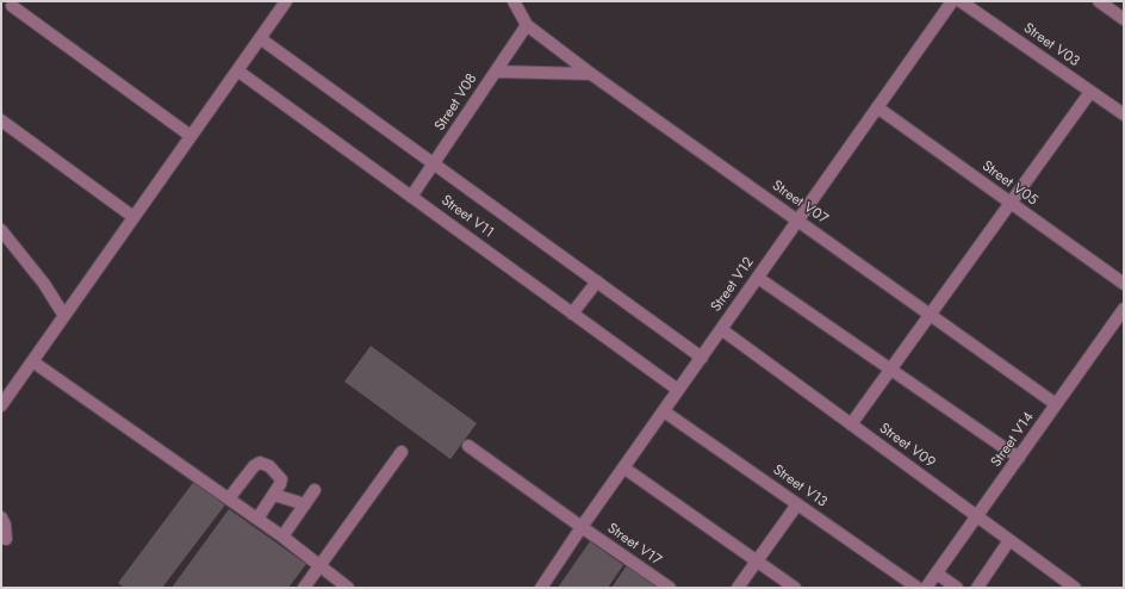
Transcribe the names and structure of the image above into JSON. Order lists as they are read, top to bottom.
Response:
{
  "streets": {
    "street": [
      "Street V03",
      "Street V08",
      "Street V05",
      "Street V07",
      "Street V11",
      "Street V12",
      "Street V14",
      "Street V09",
      "Street V13",
      "Street V17"
    ]
  },
  "crossings": [
    ["Street V08", "Street V07"],
    ["Street V08", "Street V11"],
    ["Street V05", "Street V12"],
    ["Street V07", "Street V12"],
    ["Street V07", "Street V14"],
    ["Street V11", "Street V12"],
    ["Street V12", "Street V09"],
    ["Street V12", "Street V13"],
    ["Street V12", "Street V17"],
    ["Street V14", "Street V09"]
  ]
}
